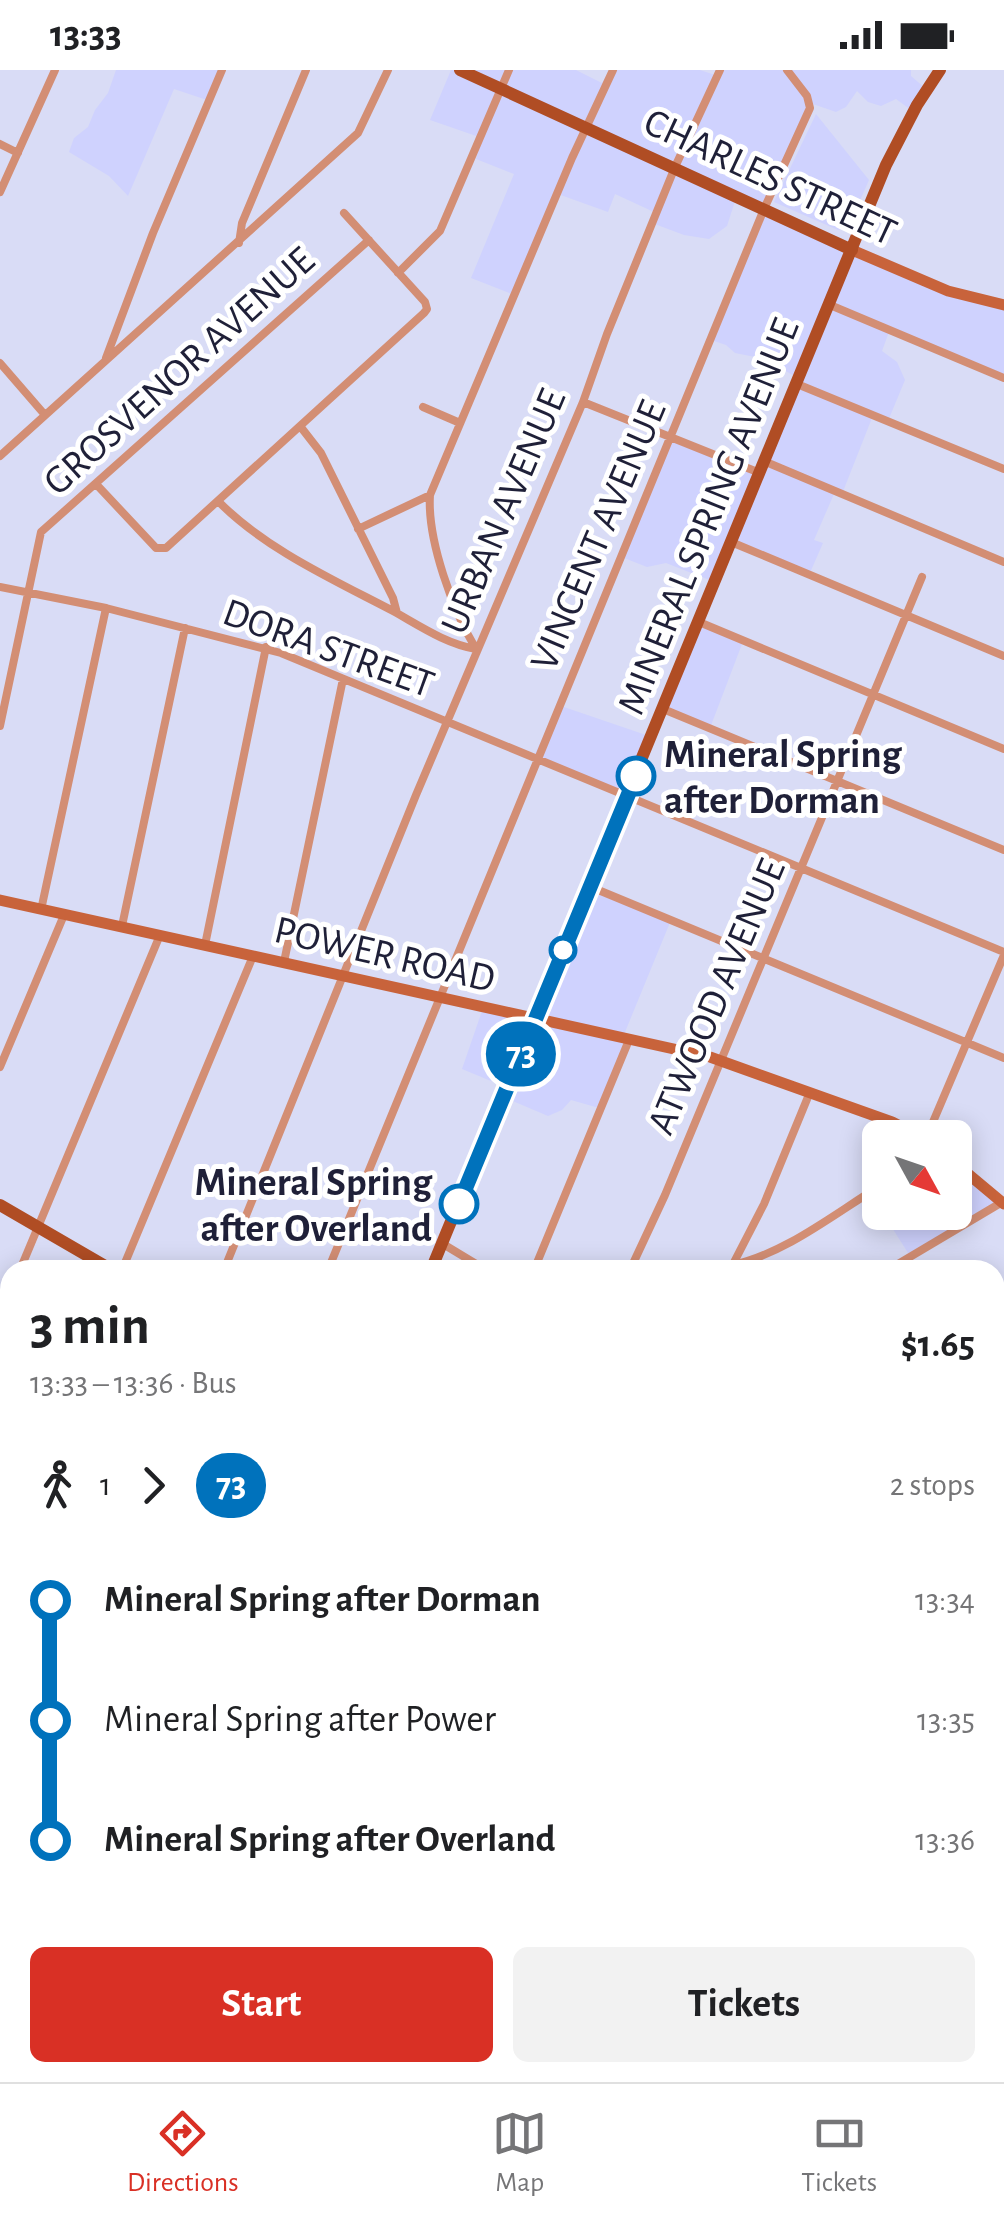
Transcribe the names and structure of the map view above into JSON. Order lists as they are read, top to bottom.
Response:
{
  "streets": {
    "main road": ["CHARLES STREET", "MINERAL SPRING AVENUE", "POWER ROAD"],
    "street": [
      "GROSVENOR AVENUE",
      "URBAN AVENUE",
      "VINCENT AVENUE",
      "DORA STREET",
      "ATWOOD AVENUE"
    ]
  },
  "crossings": [
    ["CHARLES STREET", "URBAN AVENUE"],
    ["CHARLES STREET", "MINERAL SPRING AVENUE"],
    ["CHARLES STREET", "VINCENT AVENUE"],
    ["GROSVENOR AVENUE", "DORA STREET"],
    ["URBAN AVENUE", "DORA STREET"],
    ["URBAN AVENUE", "POWER ROAD"],
    ["MINERAL SPRING AVENUE", "DORA STREET"],
    ["MINERAL SPRING AVENUE", "POWER ROAD"],
    ["VINCENT AVENUE", "DORA STREET"],
    ["VINCENT AVENUE", "POWER ROAD"],
    ["DORA STREET", "ATWOOD AVENUE"],
    ["POWER ROAD", "ATWOOD AVENUE"]
  ],
  "places": ["Mineral Spring after Dorman", "Mineral Spring after Overland"],
  "lines": ["bus line 73"],
  "north": "bottom right",
  "page": {
    "status": "13:33",
    "on_map": "73",
    "heading": ["3 min", "13:33 – 13:36 · Bus", "$1.65"],
    "legs": ["1", "73", "2 stops"],
    "list": [
      {
        "name": "Mineral Spring after Dorman",
        "value": "13:34"
      },
      {
        "name": "Mineral Spring after Power",
        "value": "13:35"
      },
      {
        "name": "Mineral Spring after Overland",
        "value": "13:36"
      }
    ],
    "buttons": ["Start", "Tickets"],
    "tabs": ["Directions", "Map", "Tickets"]
  }
}
